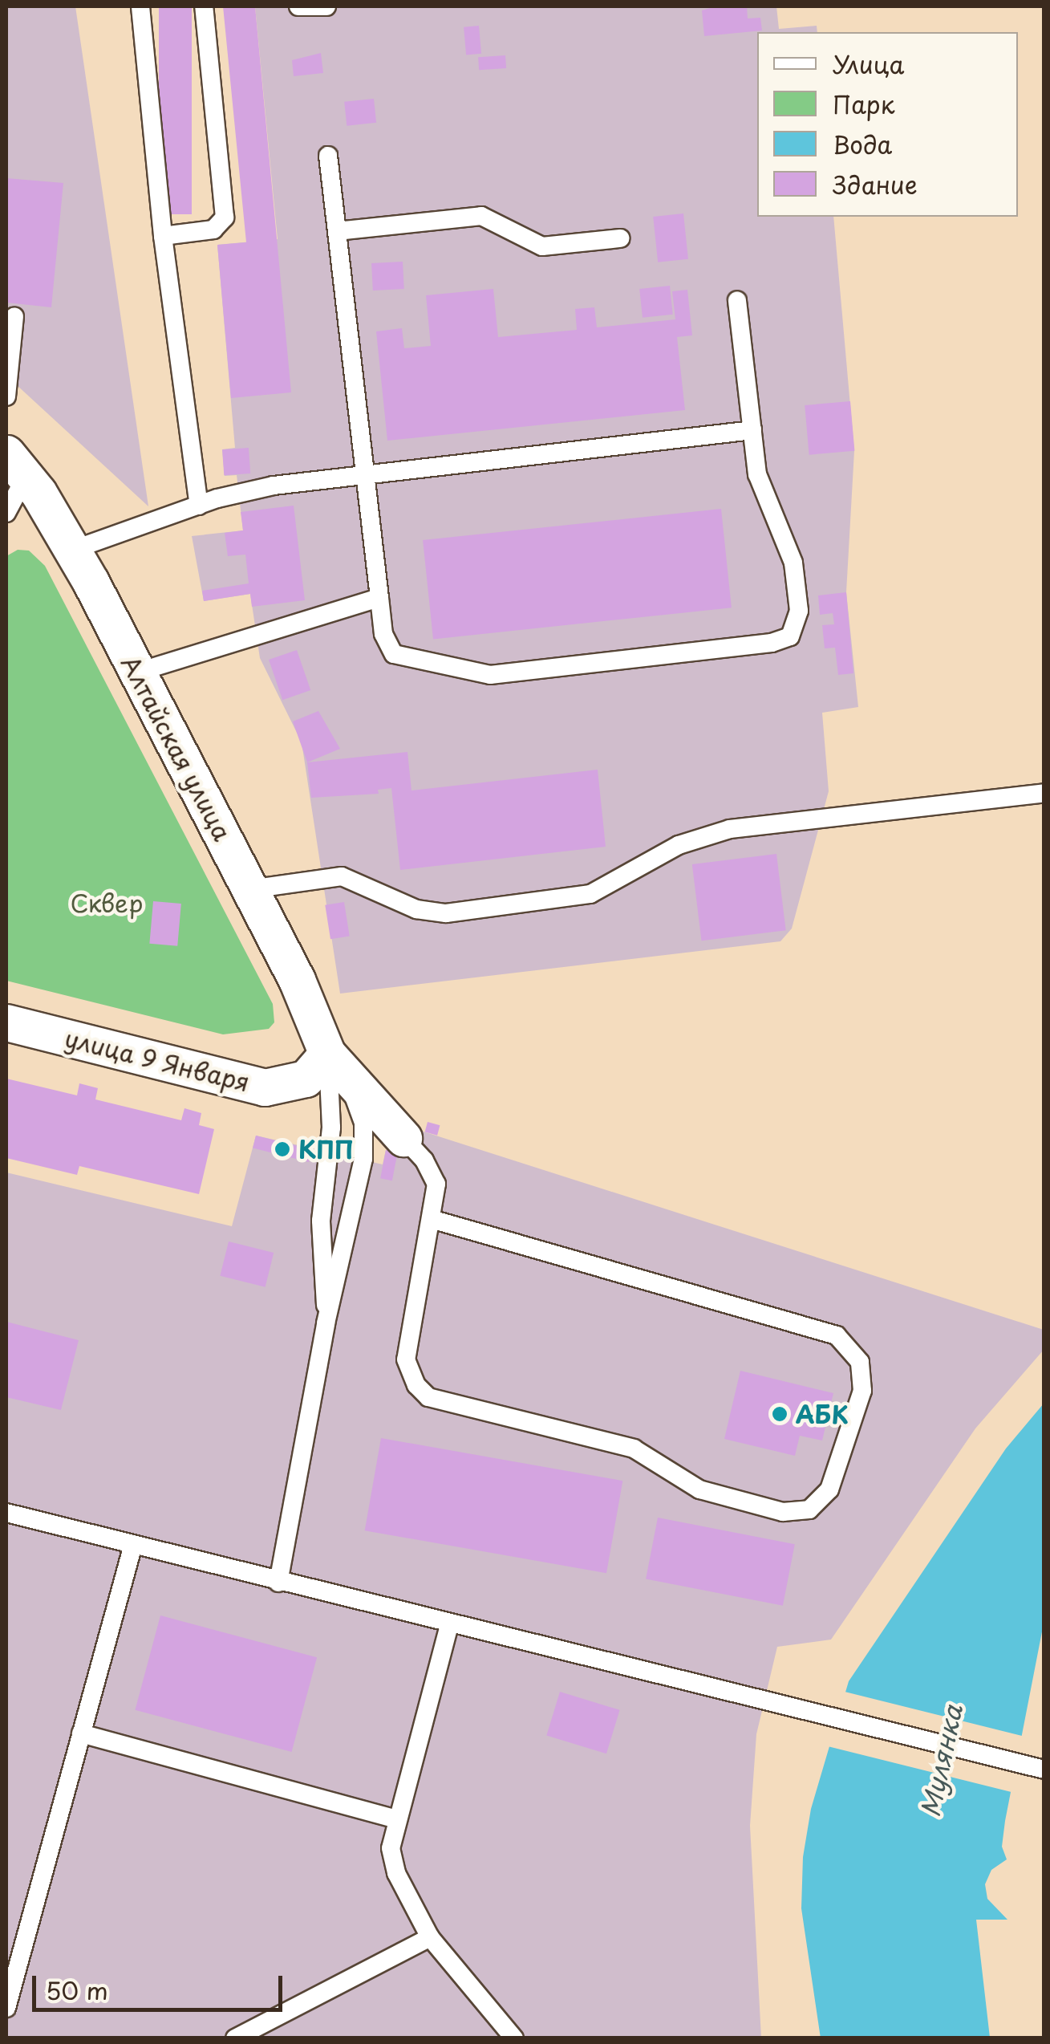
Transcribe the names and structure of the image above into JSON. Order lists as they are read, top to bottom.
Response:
{
  "streets": {
    "street": ["Алтайская улица", "улица 9 Января"]
  },
  "crossings": [
    ["Алтайская улица", "улица 9 Января"]
  ],
  "water": ["Мулянка"],
  "parks": ["Сквер"],
  "places": ["КПП", "АБК"],
  "legend": [
    "Улица",
    "Парк",
    "Вода",
    "Здание"
  ],
  "scale_bar": "50 m"
}
